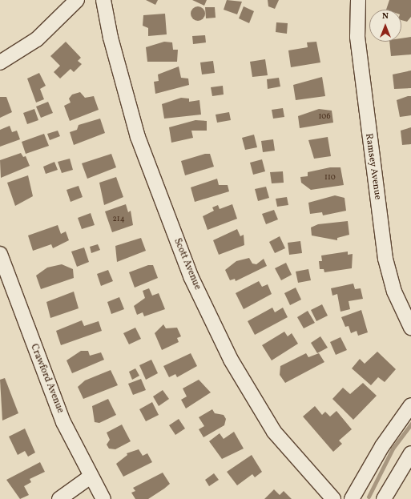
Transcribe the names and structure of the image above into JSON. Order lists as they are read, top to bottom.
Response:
{
  "streets": {
    "street": ["Ramsey Avenue", "Scott Avenue", "Crawford Avenue"]
  },
  "house_numbers": ["106", "110", "214"],
  "north": "top"
}
